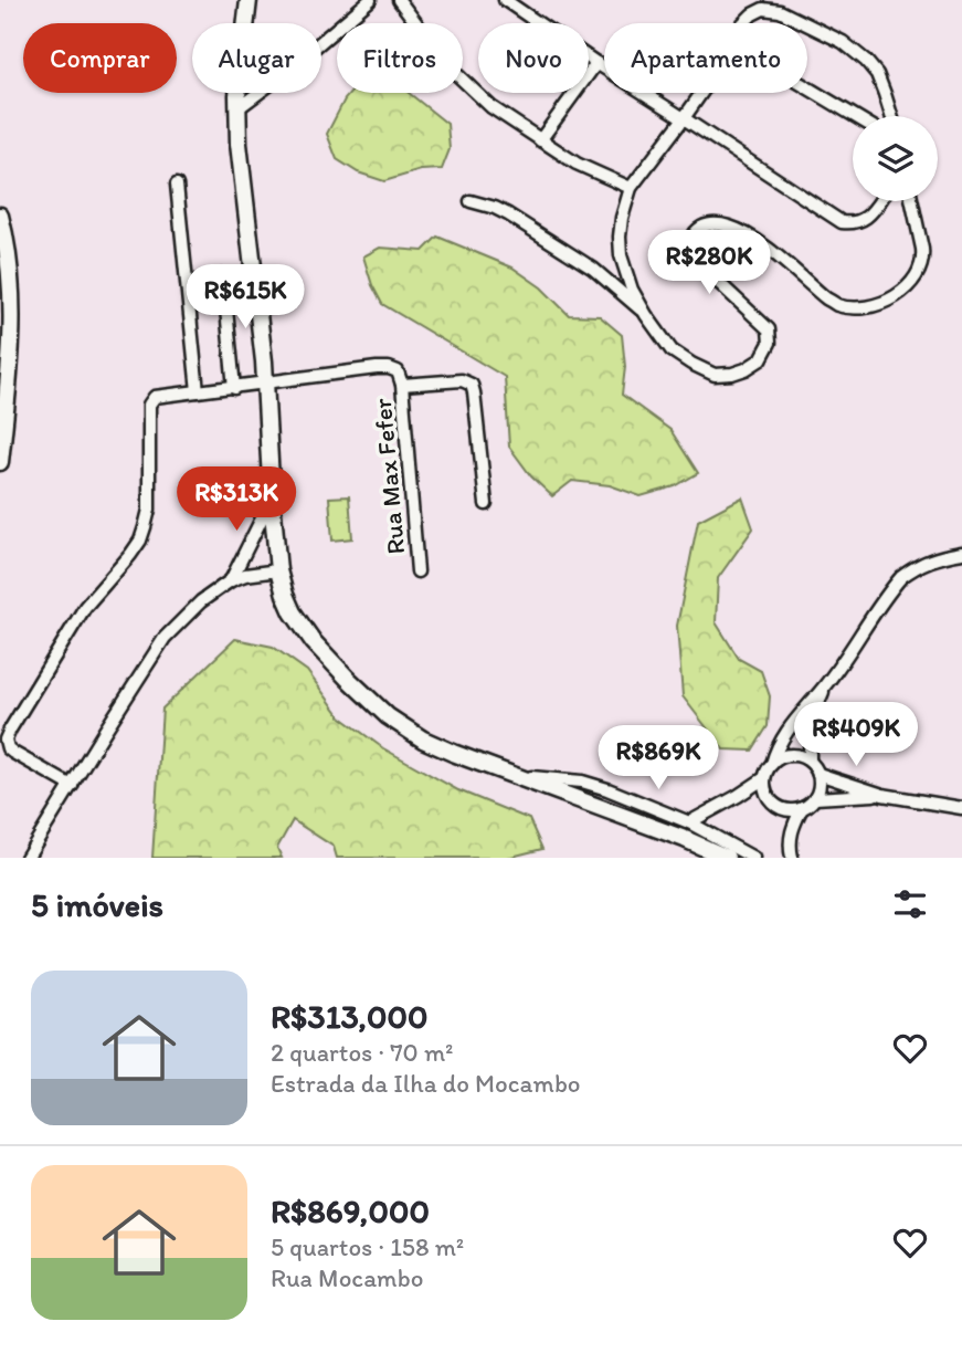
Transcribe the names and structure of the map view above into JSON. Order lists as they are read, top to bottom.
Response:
{
  "streets": {
    "street": ["Rua Max Fefer"]
  },
  "page": {
    "chip": [
      "Comprar",
      "Alugar",
      "Filtros",
      "Novo",
      "Apartamento"
    ],
    "price": [
      "R$280K",
      "R$615K",
      "R$313K",
      "R$409K",
      "R$869K"
    ],
    "heading": "5 imóveis",
    "list": [
      {
        "name": "R$313,000",
        "note": "2 quartos · 70 m² · Estrada da Ilha do Mocambo"
      },
      {
        "name": "R$869,000",
        "note": "5 quartos · 158 m² · Rua Mocambo"
      }
    ]
  }
}
